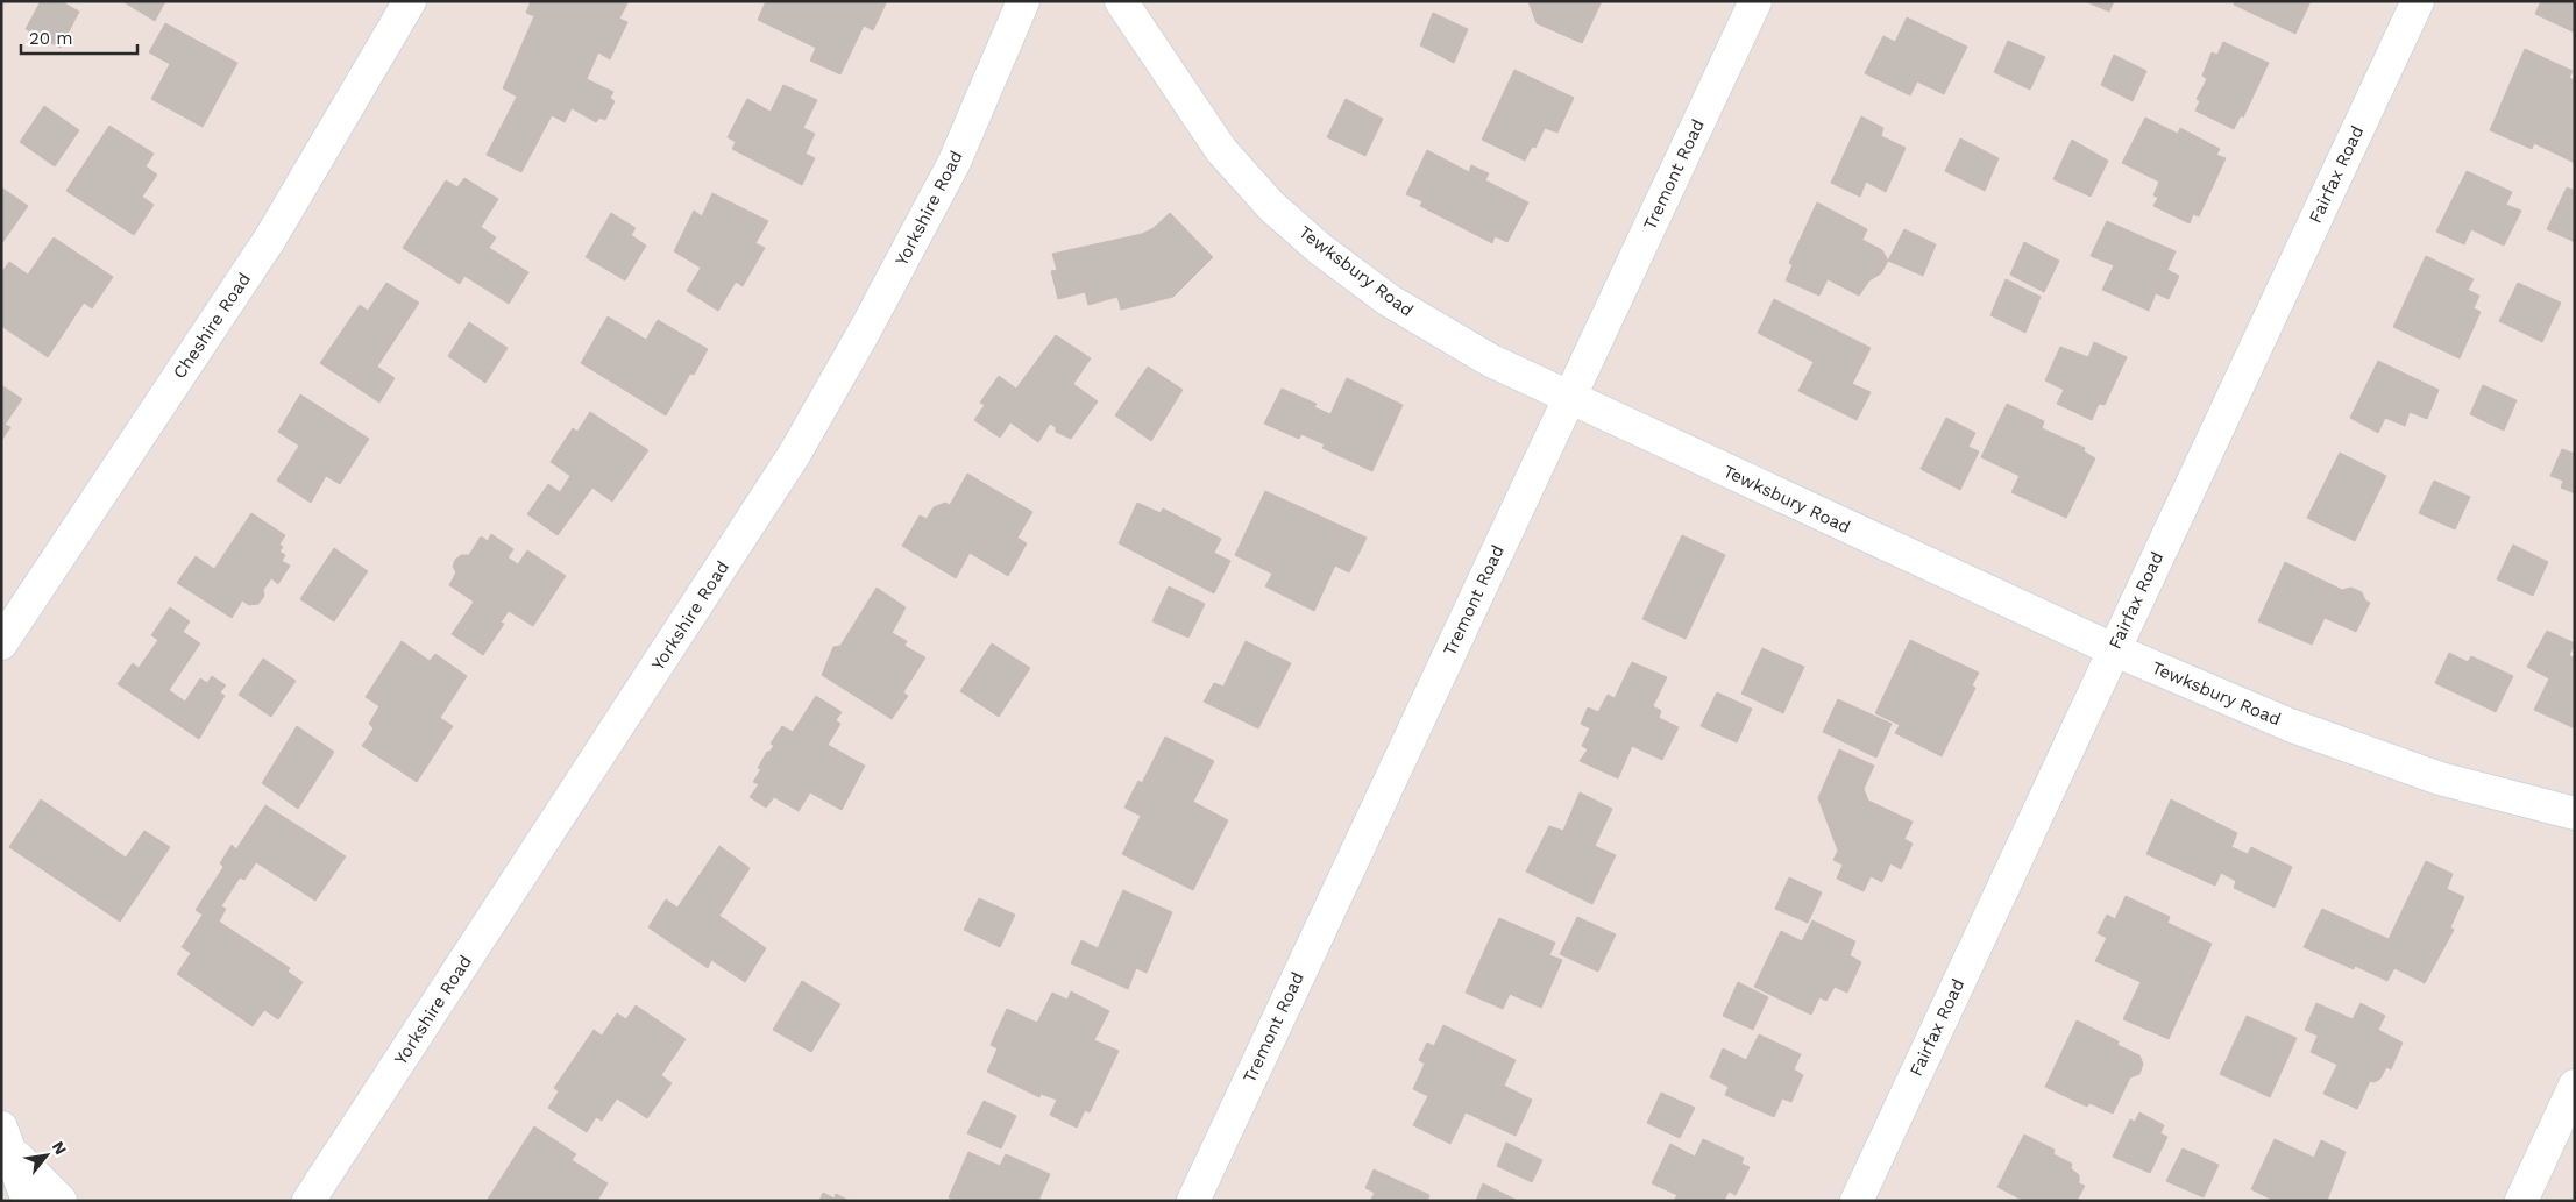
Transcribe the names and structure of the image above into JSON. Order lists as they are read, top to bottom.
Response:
{
  "streets": {
    "street": [
      "Tremont Road",
      "Fairfax Road",
      "Yorkshire Road",
      "Tewksbury Road",
      "Cheshire Road"
    ]
  },
  "crossings": [
    ["Tremont Road", "Tewksbury Road"],
    ["Fairfax Road", "Tewksbury Road"]
  ],
  "scale_bar": "20 m",
  "north": "top right"
}
